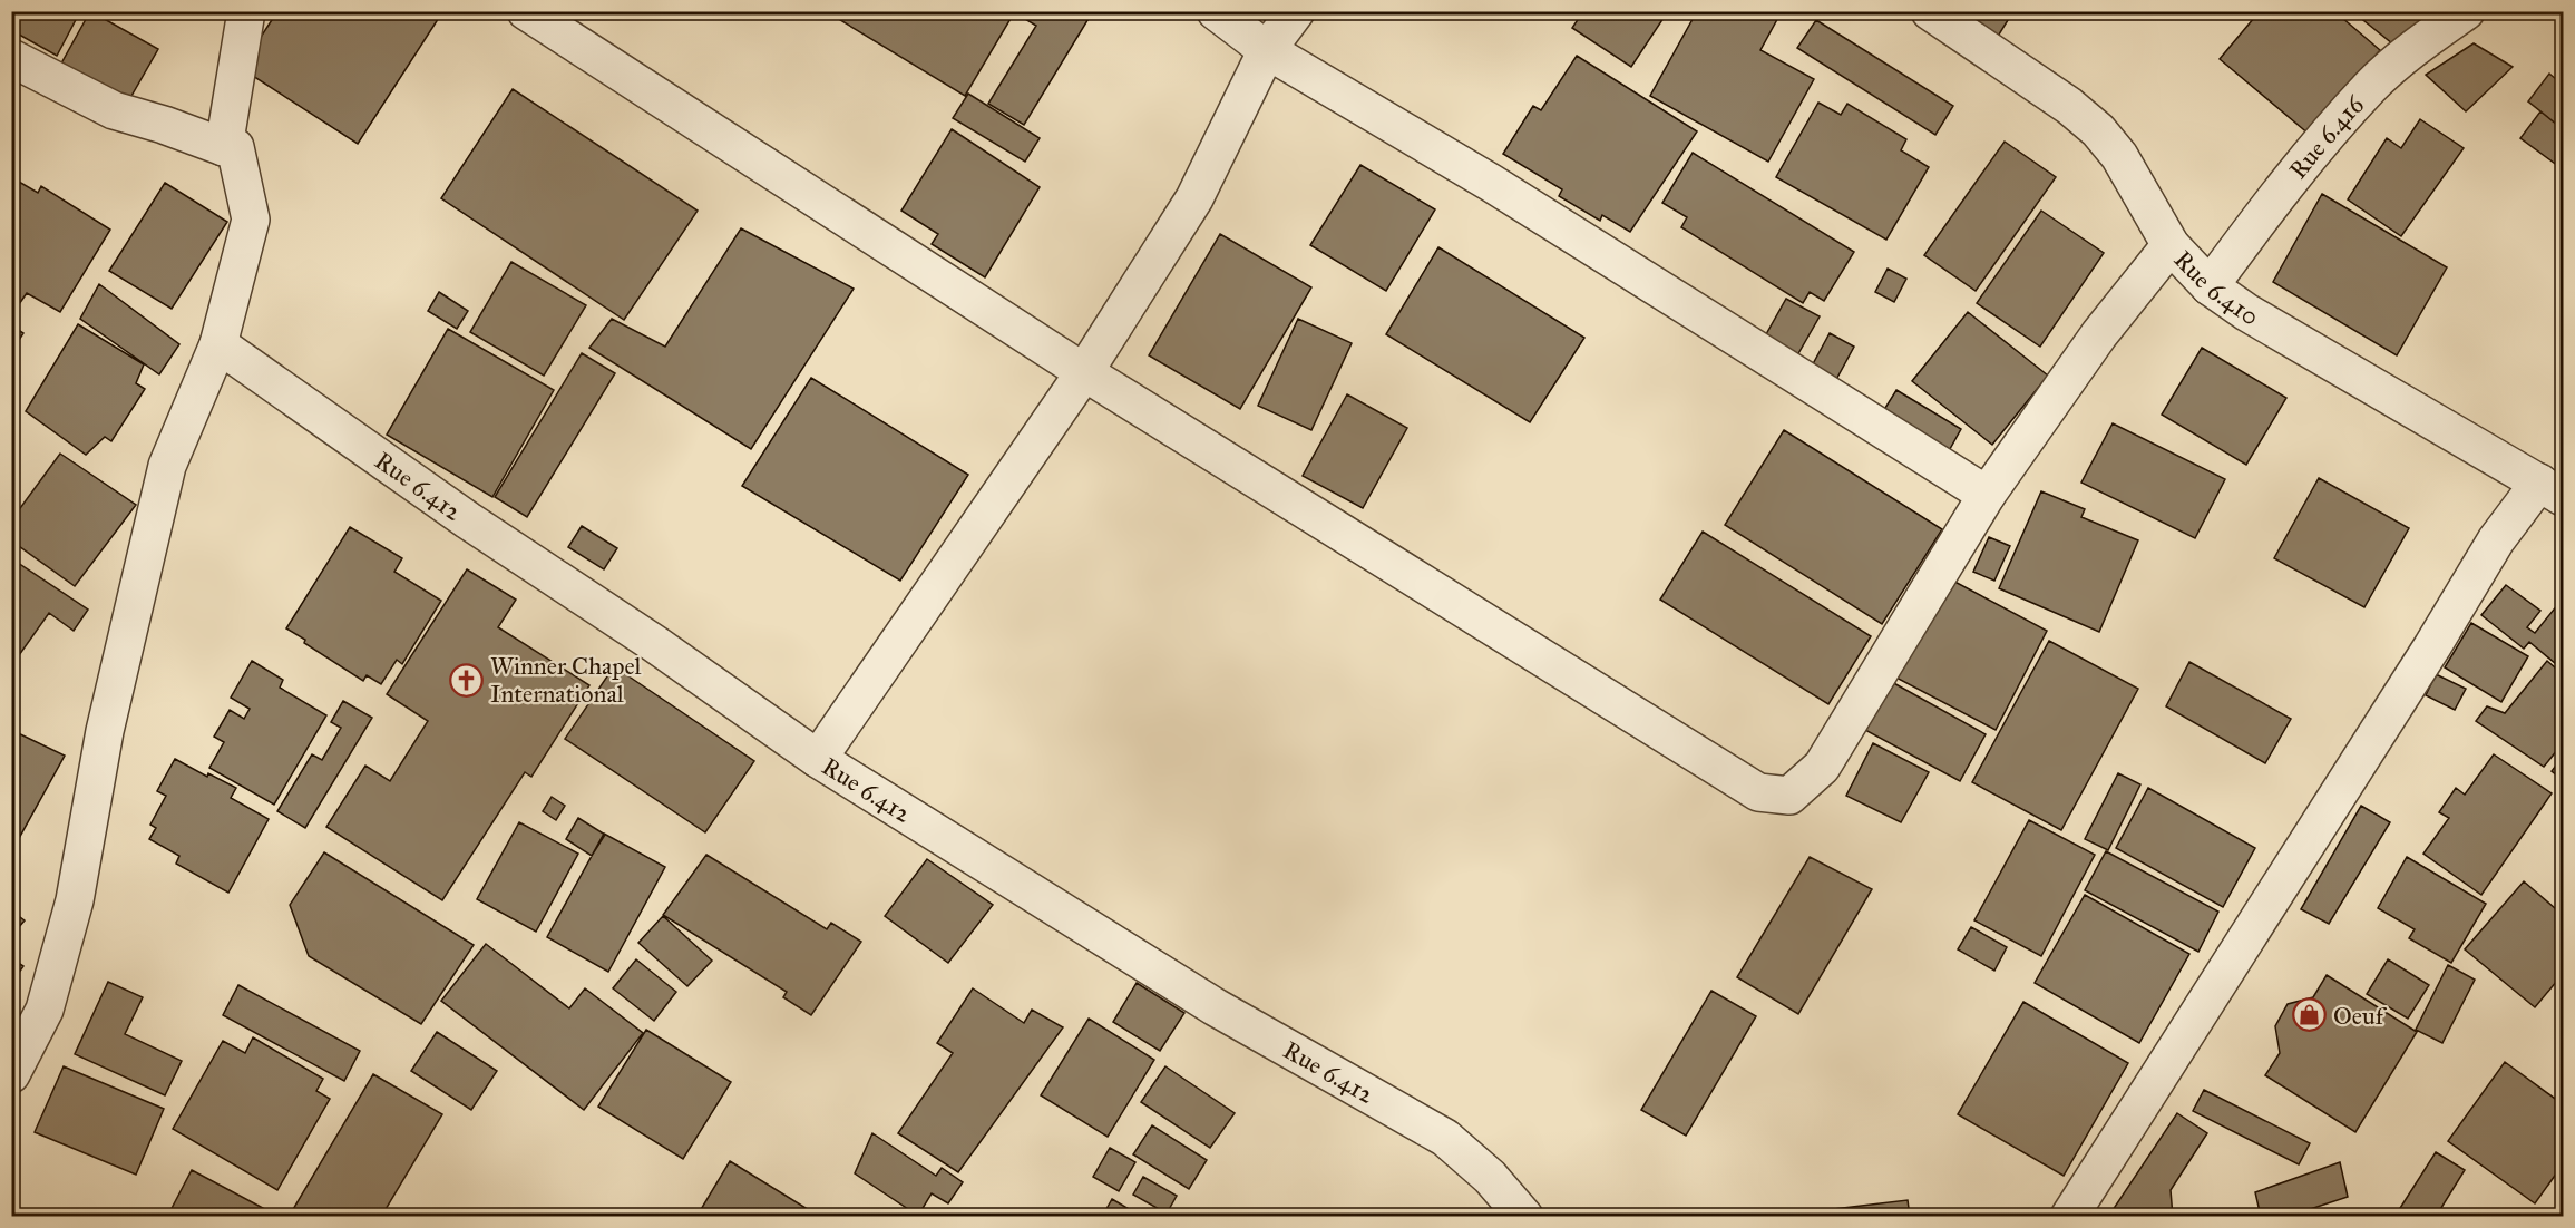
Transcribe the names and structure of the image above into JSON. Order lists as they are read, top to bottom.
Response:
{
  "streets": {
    "street": ["Rue 6.416", "Rue 6.410", "Rue 6.412"]
  },
  "crossings": [
    ["Rue 6.416", "Rue 6.410"]
  ],
  "places": {
    "church": ["Winner Chapel International"],
    "shop": ["Oeuf"]
  }
}
